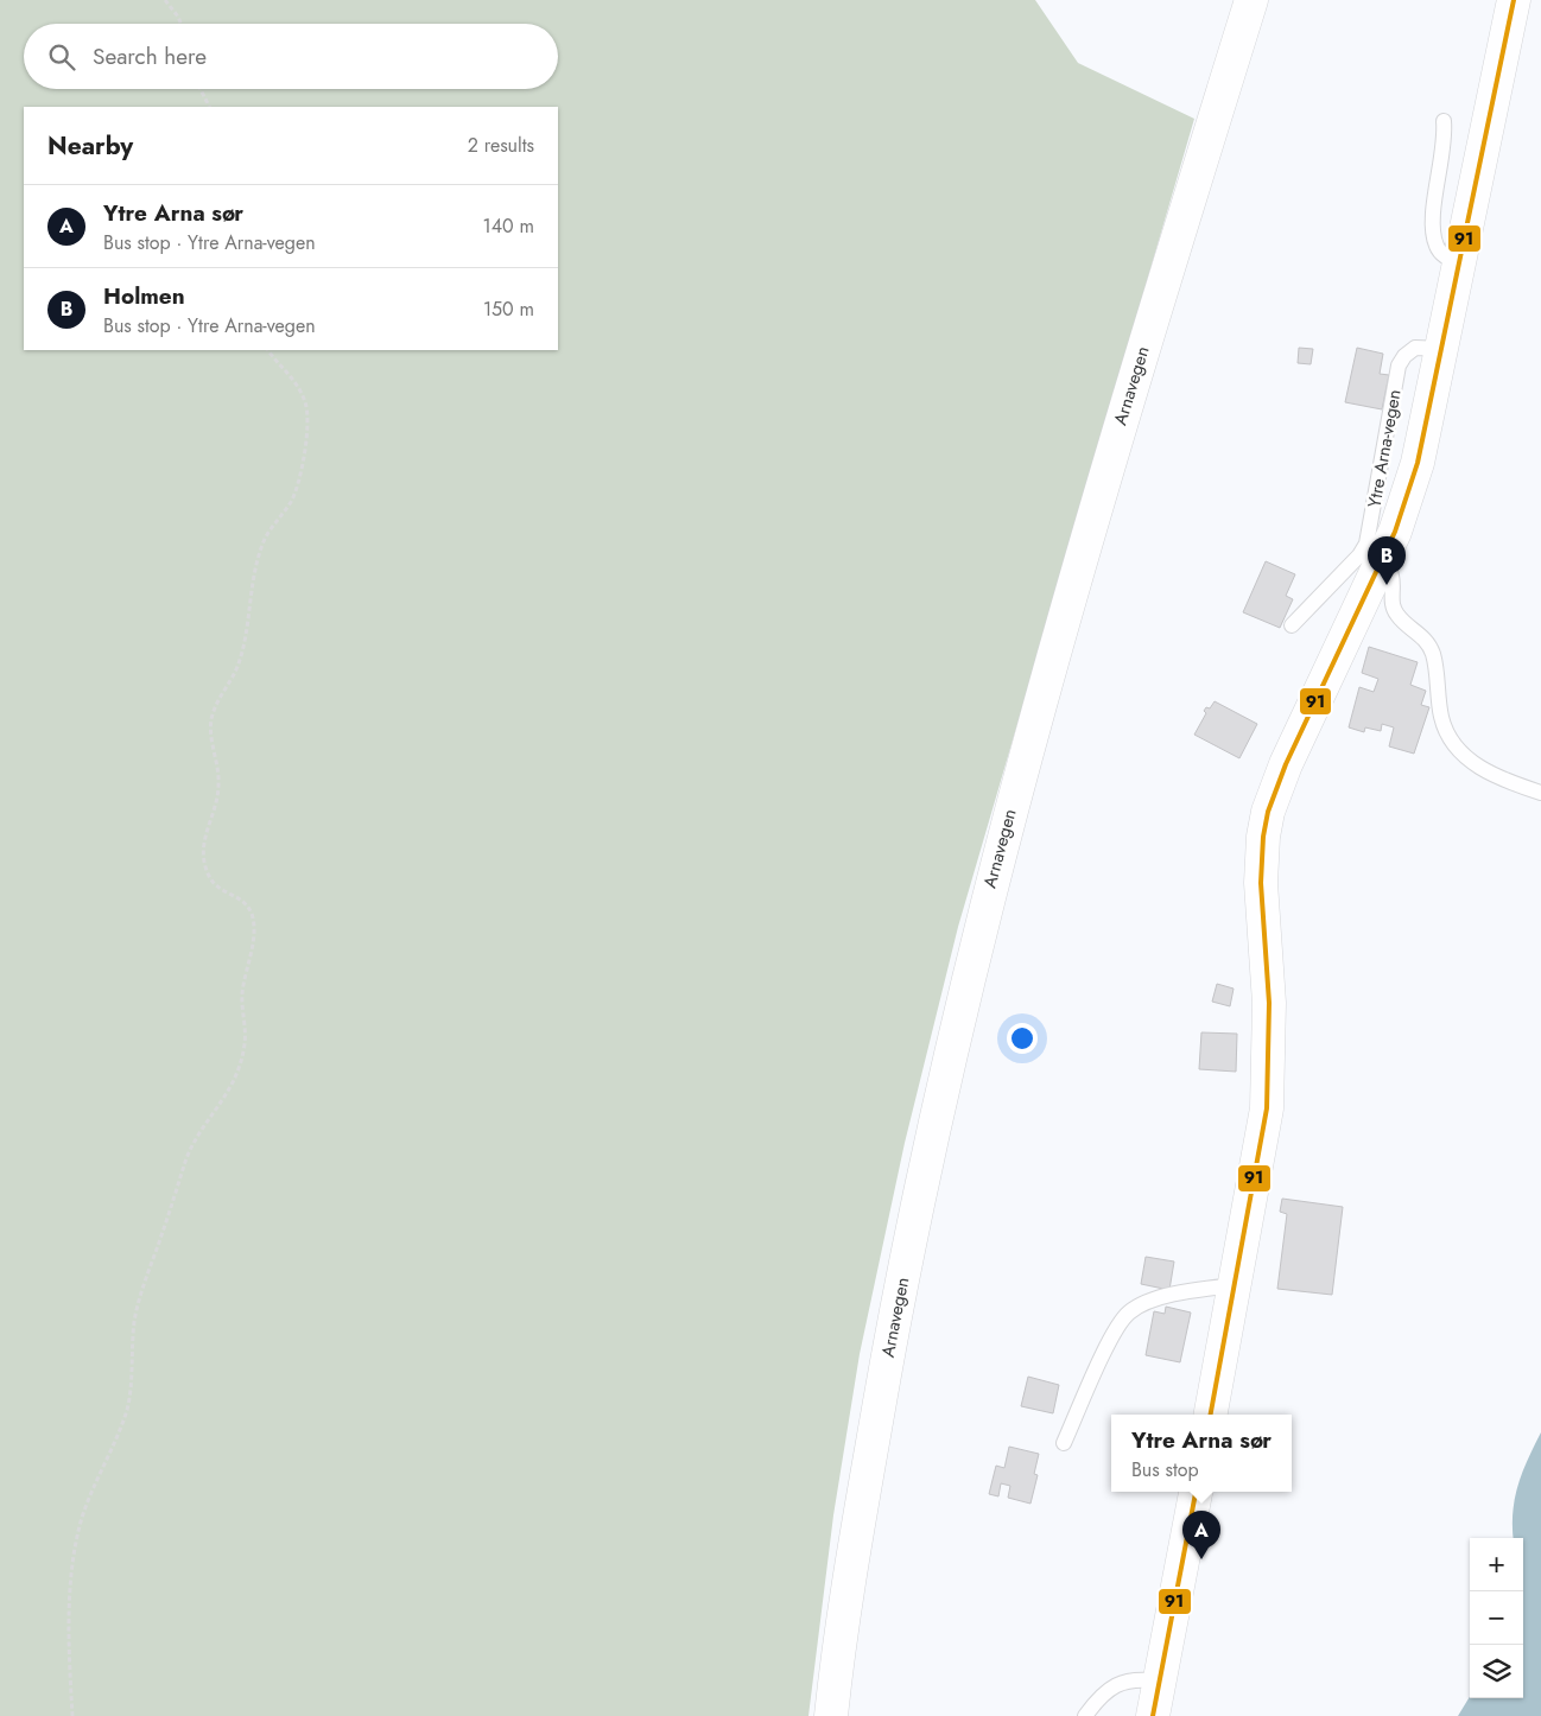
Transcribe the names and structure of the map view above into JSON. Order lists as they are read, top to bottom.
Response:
{
  "streets": {
    "main road": ["Arnavegen", "Ytre Arna-vegen"]
  },
  "lines": ["transit line 91"],
  "page": {
    "search": "Search here",
    "heading": ["Nearby", "2 results"],
    "list": [
      {
        "mark": "A",
        "name": "Ytre Arna sør",
        "note": "Bus stop · Ytre Arna-vegen",
        "value": "140 m"
      },
      {
        "mark": "B",
        "name": "Holmen",
        "note": "Bus stop · Ytre Arna-vegen",
        "value": "150 m"
      }
    ],
    "pins": ["B", "A"],
    "popup": ["Ytre Arna sør", "Bus stop"],
    "map_buttons": ["+", "−"]
  }
}
